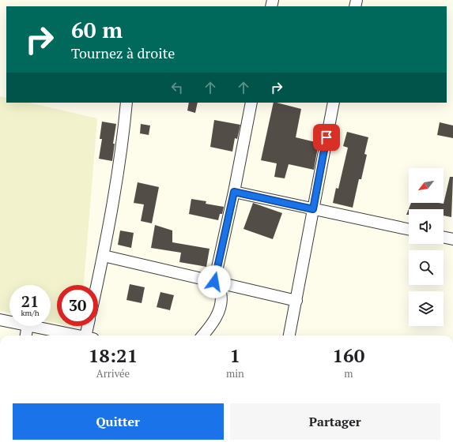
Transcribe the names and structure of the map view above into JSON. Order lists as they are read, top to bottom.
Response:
{
  "north": "bottom left",
  "page": {
    "turn": ["60 m", "Tournez à droite"],
    "speed": "21 km/h",
    "limit": "30",
    "eta": [
      "18:21",
      "Arrivée",
      "1",
      "min",
      "160",
      "m"
    ],
    "buttons": ["Quitter", "Partager"]
  }
}
